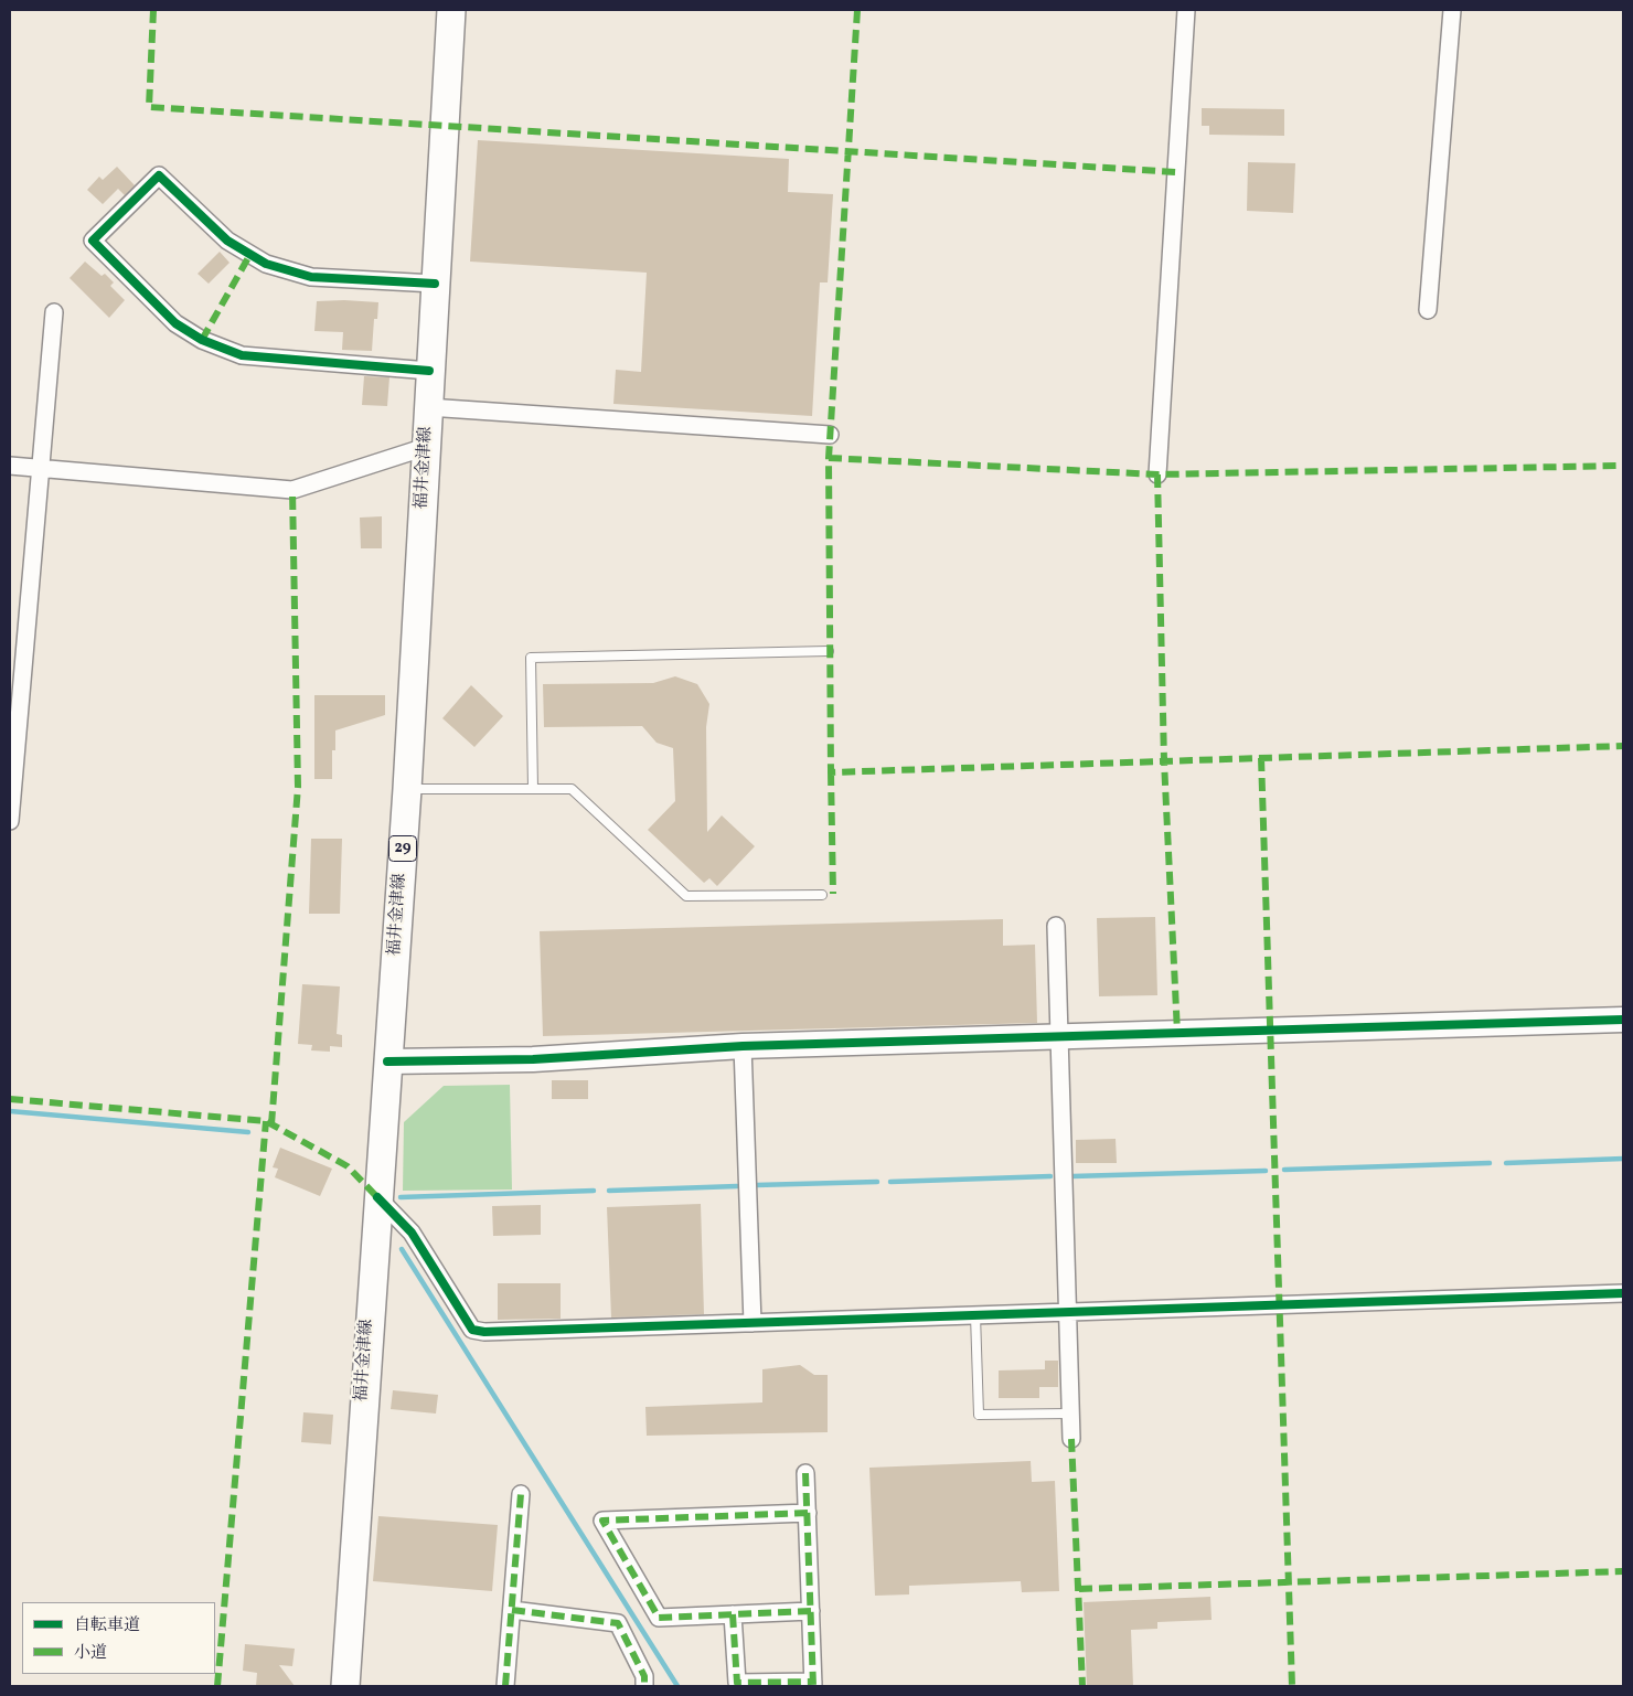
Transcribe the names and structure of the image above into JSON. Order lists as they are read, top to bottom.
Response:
{
  "streets": {
    "main road": ["福井金津線", "29"]
  },
  "legend": ["自転車道", "小道"]
}
